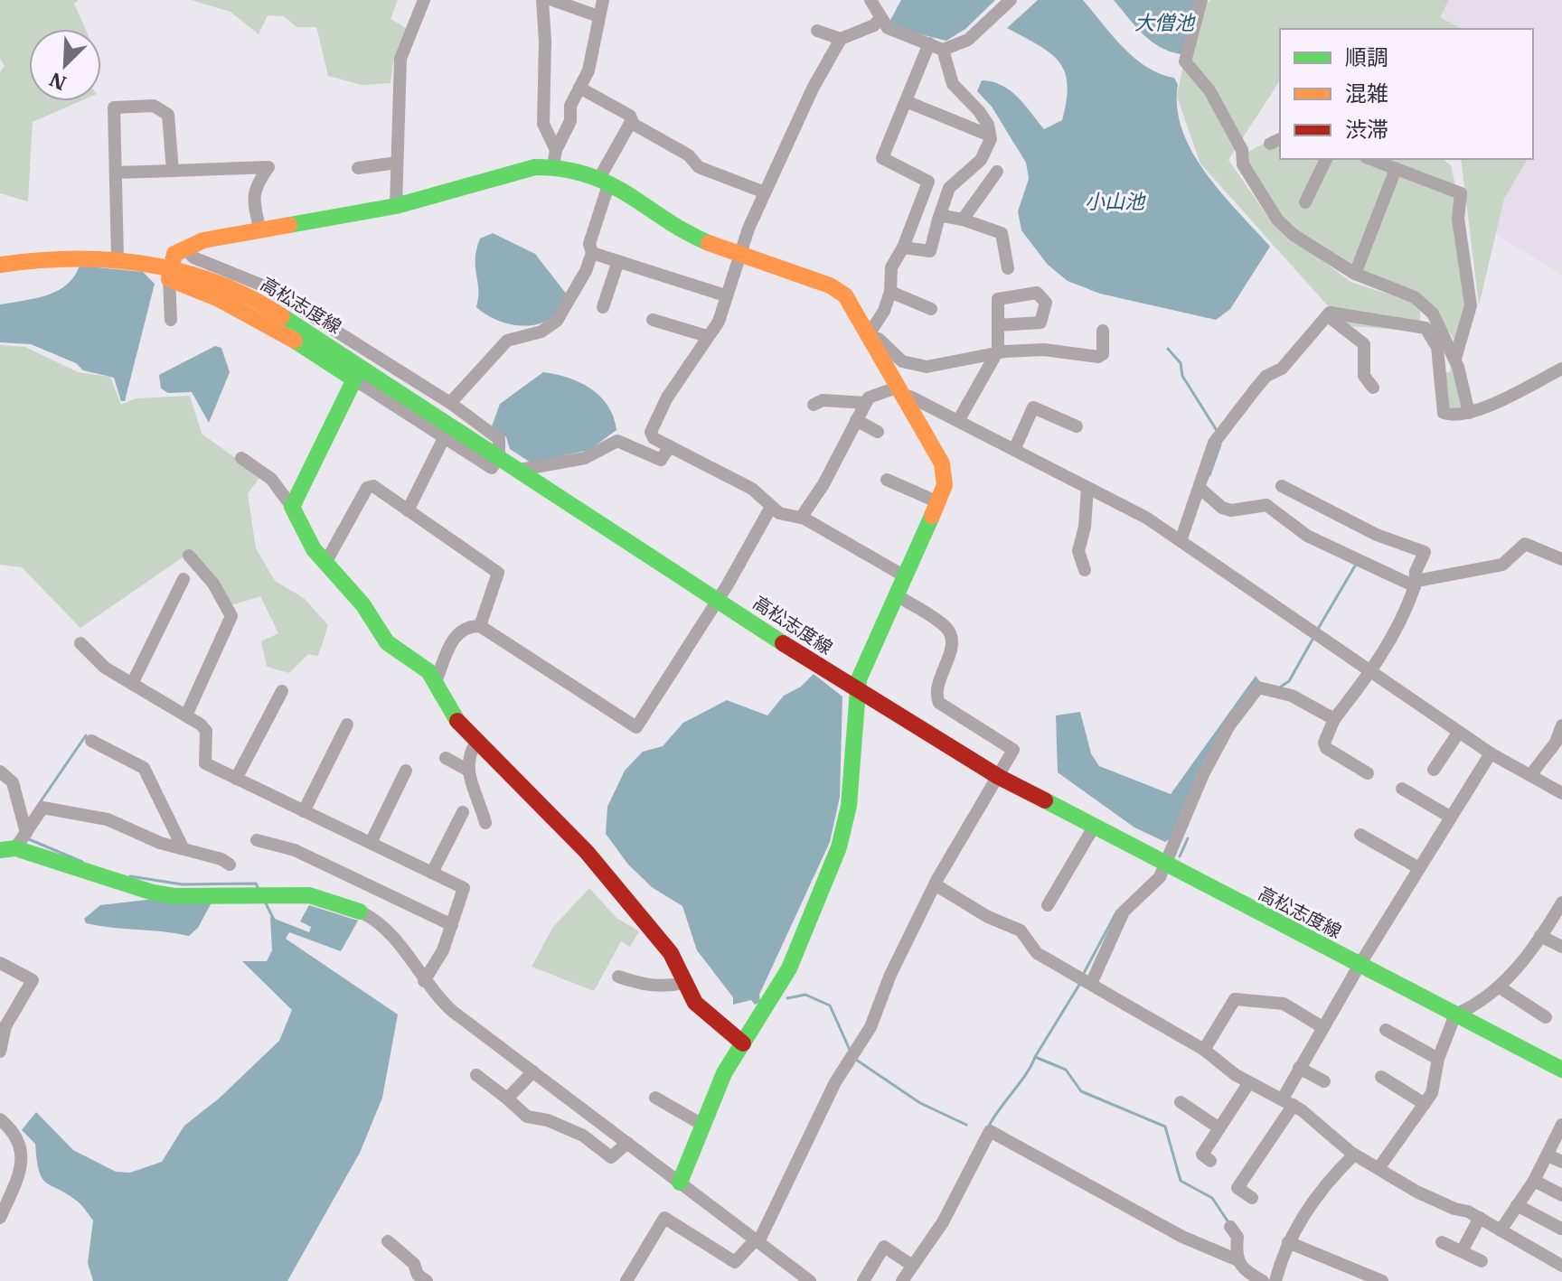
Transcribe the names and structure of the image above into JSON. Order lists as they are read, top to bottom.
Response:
{
  "streets": {
    "street": ["高松志度線"]
  },
  "water": ["大僧池", "小山池"],
  "legend": ["順調", "混雑", "渋滞"],
  "north": "bottom left"
}
